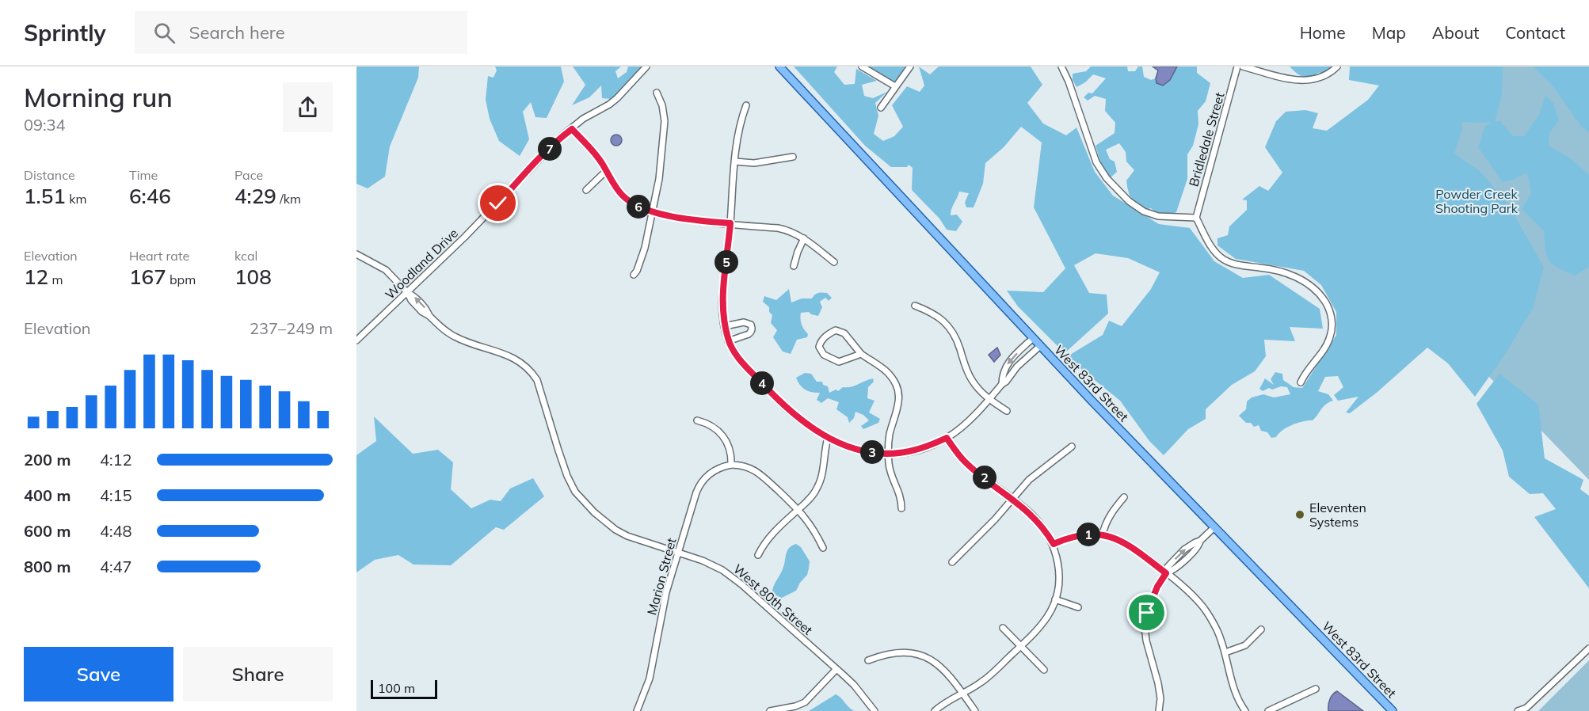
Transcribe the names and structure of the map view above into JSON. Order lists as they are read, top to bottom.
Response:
{
  "streets": {
    "main road": ["West 83rd Street"],
    "street": [
      "Bridledale Street",
      "Woodland Drive",
      "Marion Street",
      "West 80th Street"
    ]
  },
  "crossings": [
    ["Woodland Drive", "West 80th Street"],
    ["Marion Street", "West 80th Street"]
  ],
  "parks": ["Powder Creek Shooting Park"],
  "places": ["Eleventen Systems"],
  "scale_bar": "100 m",
  "page": {
    "header": "Sprintly",
    "search": "Search here",
    "nav": [
      "Home",
      "Map",
      "About",
      "Contact"
    ],
    "heading": ["Morning run", "09:34"],
    "pins": [
      "7",
      "6",
      "5",
      "4",
      "3",
      "2",
      "1"
    ],
    "stats": [
      ["Distance", "1.51 km"],
      ["Time", "6:46"],
      ["Pace", "4:29 /km"],
      ["Elevation", "12 m"],
      ["Heart rate", "167 bpm"],
      ["kcal", "108"]
    ],
    "chart": ["Elevation", "237–249 m"],
    "list": [
      {
        "name": "200 m",
        "note": "4:12"
      },
      {
        "name": "400 m",
        "note": "4:15"
      },
      {
        "name": "600 m",
        "note": "4:48"
      },
      {
        "name": "800 m",
        "note": "4:47"
      }
    ],
    "buttons": ["Save", "Share"],
    "scale": "100 m"
  }
}
